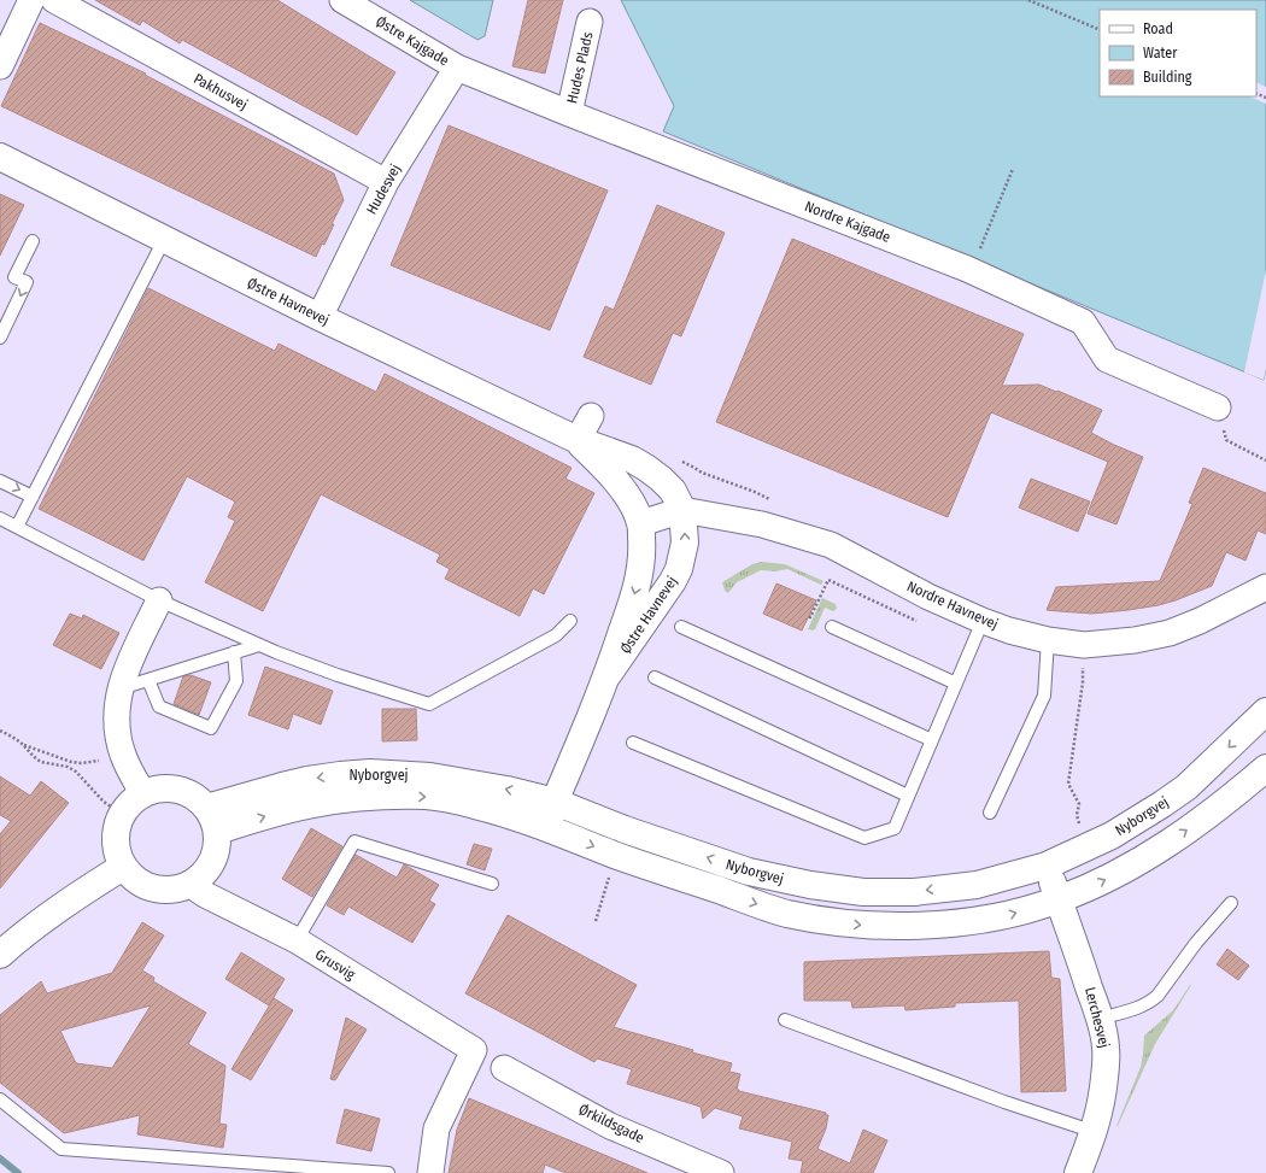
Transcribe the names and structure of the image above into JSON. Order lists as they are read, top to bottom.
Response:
{
  "streets": {
    "street": [
      "Østre Kajgade",
      "Hudes Plads",
      "Pakhusvej",
      "Hudesvej",
      "Nordre Kajgade",
      "Østre Havnevej",
      "Nordre Havnevej",
      "Nyborgvej",
      "Grusvig",
      "Lerchesvej",
      "Ørkildsgade"
    ]
  },
  "crossings": [
    ["Østre Kajgade", "Hudesvej"],
    ["Østre Kajgade", "Nordre Kajgade"],
    ["Hudes Plads", "Nordre Kajgade"],
    ["Pakhusvej", "Hudesvej"],
    ["Hudesvej", "Nordre Kajgade"],
    ["Hudesvej", "Østre Havnevej"],
    ["Østre Havnevej", "Nordre Havnevej"],
    ["Østre Havnevej", "Nyborgvej"],
    ["Nyborgvej", "Grusvig"],
    ["Nyborgvej", "Lerchesvej"]
  ],
  "legend": ["Road", "Water", "Building"]
}
